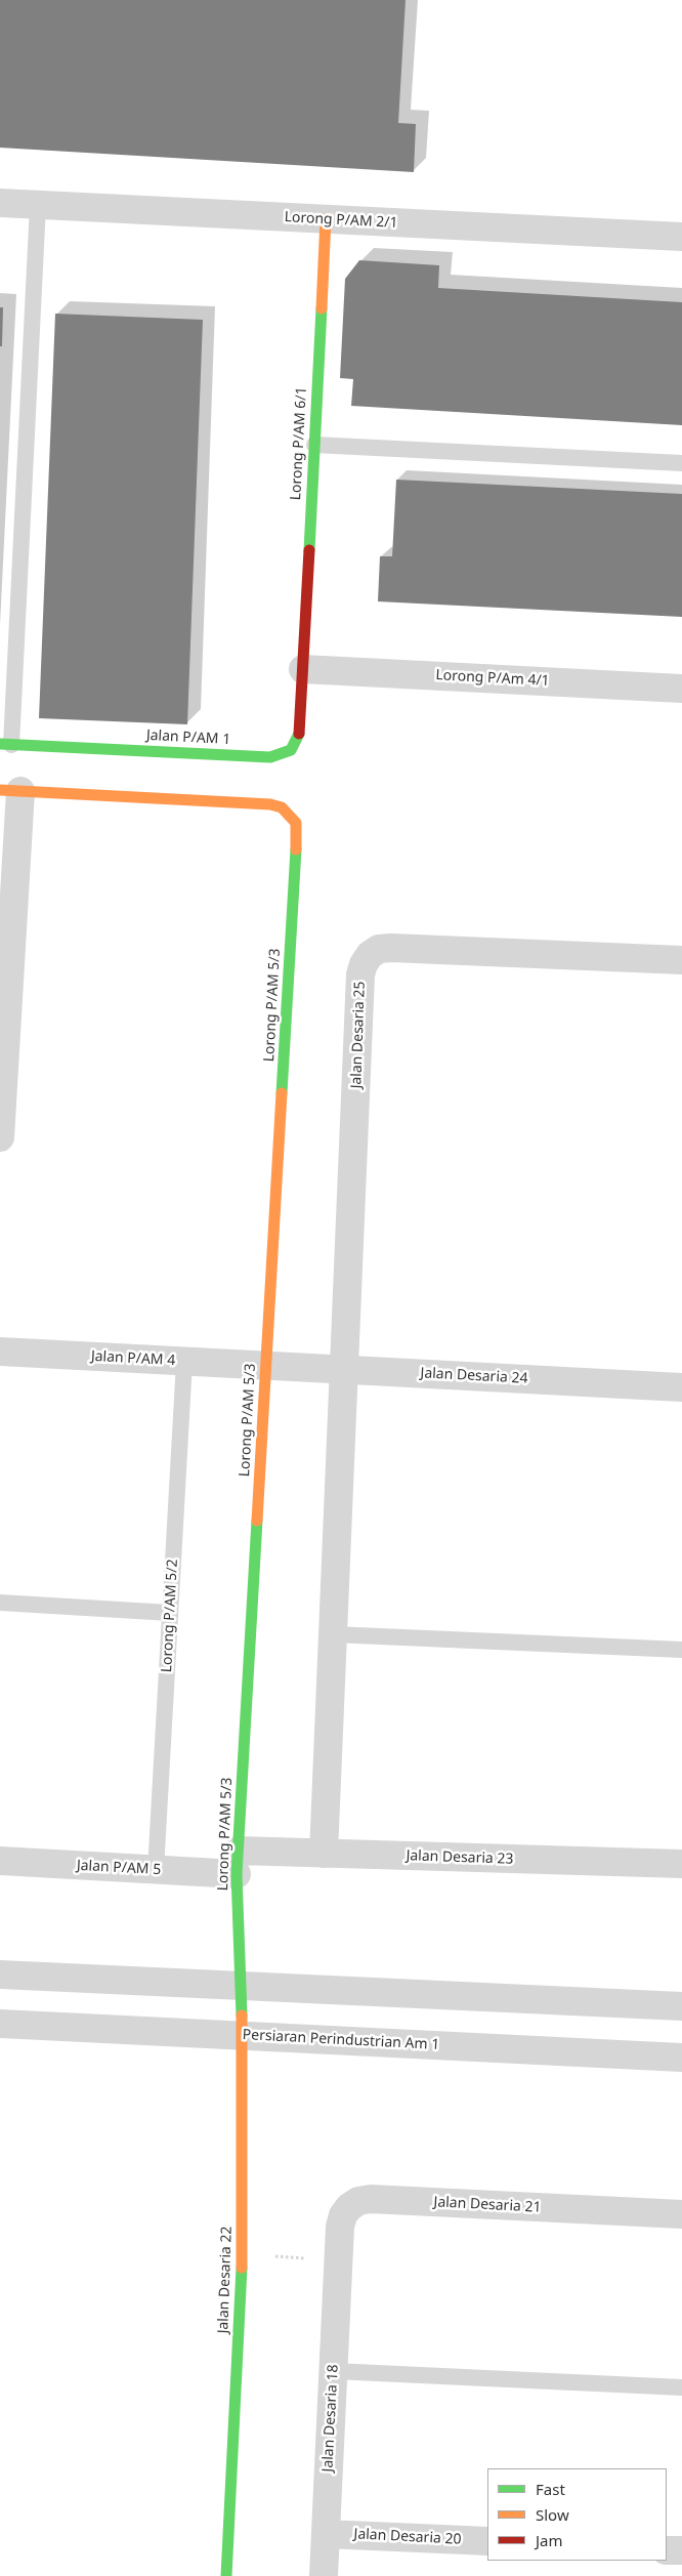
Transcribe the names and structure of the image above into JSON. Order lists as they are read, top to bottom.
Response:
{
  "streets": {
    "street": [
      "Lorong P/AM 2/1",
      "Lorong P/AM 6/1",
      "Lorong P/Am 4/1",
      "Jalan P/AM 1",
      "Lorong P/AM 5/3",
      "Jalan Desaria 25",
      "Jalan P/AM 4",
      "Jalan Desaria 24",
      "Jalan Desaria 23",
      "Jalan P/AM 5",
      "Persiaran Perindustrian Am 1",
      "Jalan Desaria 21",
      "Jalan Desaria 22",
      "Jalan Desaria 18",
      "Jalan Desaria 20"
    ],
    "lane": ["Lorong P/AM 5/2"]
  },
  "crossings": [
    ["Lorong P/AM 2/1", "Lorong P/AM 6/1"],
    ["Lorong P/AM 6/1", "Lorong P/Am 4/1"],
    ["Lorong P/AM 6/1", "Jalan P/AM 1"],
    ["Lorong P/Am 4/1", "Jalan P/AM 1"],
    ["Lorong P/AM 5/3", "Jalan P/AM 4"],
    ["Lorong P/AM 5/3", "Jalan Desaria 24"],
    ["Lorong P/AM 5/3", "Jalan Desaria 23"],
    ["Lorong P/AM 5/3", "Jalan P/AM 5"],
    ["Lorong P/AM 5/3", "Jalan Desaria 22"],
    ["Jalan Desaria 25", "Jalan Desaria 24"],
    ["Jalan Desaria 25", "Jalan Desaria 23"],
    ["Jalan P/AM 4", "Jalan Desaria 24"],
    ["Jalan P/AM 4", "Lorong P/AM 5/2"],
    ["Lorong P/AM 5/2", "Jalan P/AM 5"],
    ["Jalan Desaria 23", "Jalan P/AM 5"],
    ["Persiaran Perindustrian Am 1", "Jalan Desaria 22"],
    ["Jalan Desaria 21", "Jalan Desaria 18"],
    ["Jalan Desaria 18", "Jalan Desaria 20"]
  ],
  "legend": ["Fast", "Slow", "Jam"]
}
